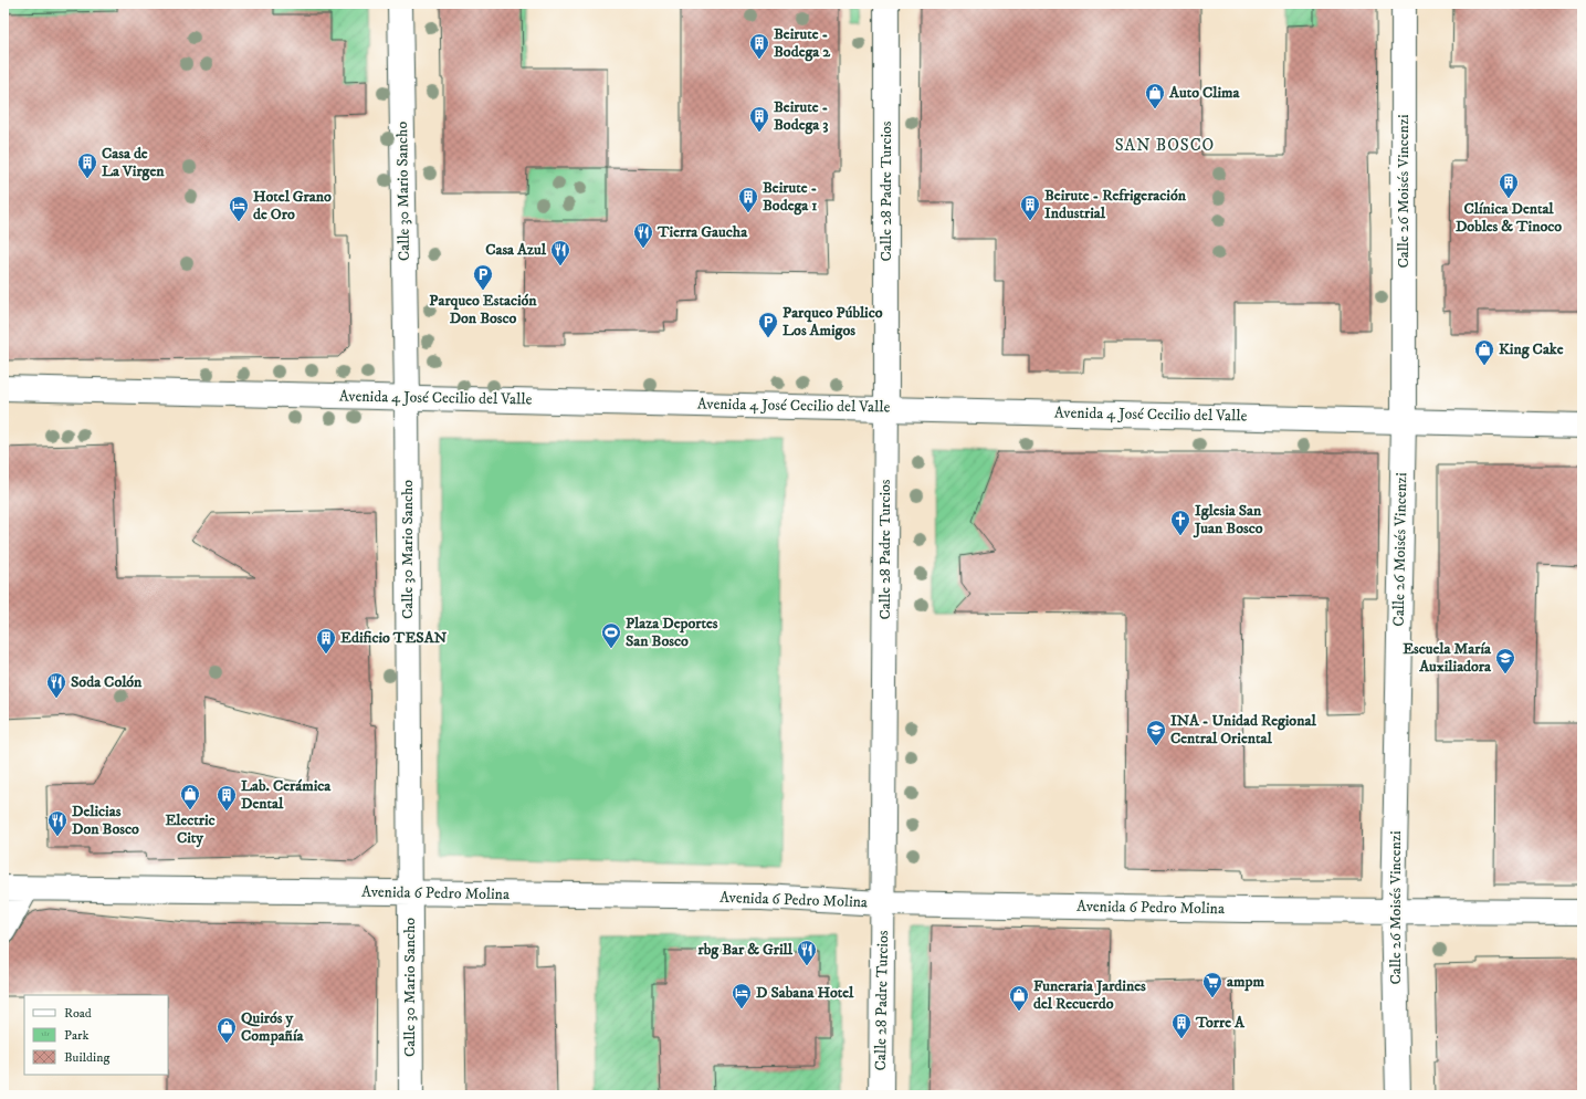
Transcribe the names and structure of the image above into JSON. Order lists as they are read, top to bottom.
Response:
{
  "streets": {
    "street": [
      "Calle 30 Mario Sancho",
      "Calle 28 Padre Turcios",
      "Calle 26 Moisés Vincenzi",
      "Avenida 4 José Cecilio del Valle",
      "Avenida 6 Pedro Molina"
    ]
  },
  "crossings": [
    ["Calle 30 Mario Sancho", "Avenida 4 José Cecilio del Valle"],
    ["Calle 30 Mario Sancho", "Avenida 6 Pedro Molina"],
    ["Calle 28 Padre Turcios", "Avenida 4 José Cecilio del Valle"],
    ["Calle 28 Padre Turcios", "Avenida 6 Pedro Molina"],
    ["Calle 26 Moisés Vincenzi", "Avenida 4 José Cecilio del Valle"],
    ["Calle 26 Moisés Vincenzi", "Avenida 6 Pedro Molina"]
  ],
  "districts": ["SAN BOSCO"],
  "places": {
    "building": [
      "Beirute - Bodega 2",
      "Beirute - Bodega 3",
      "Casa de La Virgen",
      "Clínica Dental Dobles & Tinoco",
      "Beirute - Bodega 1",
      "Beirute - Refrigeración Industrial",
      "Edificio TESAN",
      "Lab. Cerámica Dental",
      "Torre A"
    ],
    "shop": [
      "Auto Clima",
      "King Cake",
      "Electric City",
      "Funeraria Jardines del Recuerdo",
      "Quirós y Compañía"
    ],
    "hotel": ["Hotel Grano de Oro", "D Sabana Hotel"],
    "restaurant": [
      "Tierra Gaucha",
      "Casa Azul",
      "Soda Colón",
      "Delicias Don Bosco",
      "rbg Bar & Grill"
    ],
    "parking": ["Parqueo Estación Don Bosco", "Parqueo Público Los Amigos"],
    "church": ["Iglesia San Juan Bosco"],
    "sports": ["Plaza Deportes San Bosco"],
    "school or university": ["Escuela María Auxiliadora", "INA - Unidad Regional Central Oriental"],
    "supermarket": ["ampm"]
  },
  "legend": ["Road", "Park", "Building"]
}
